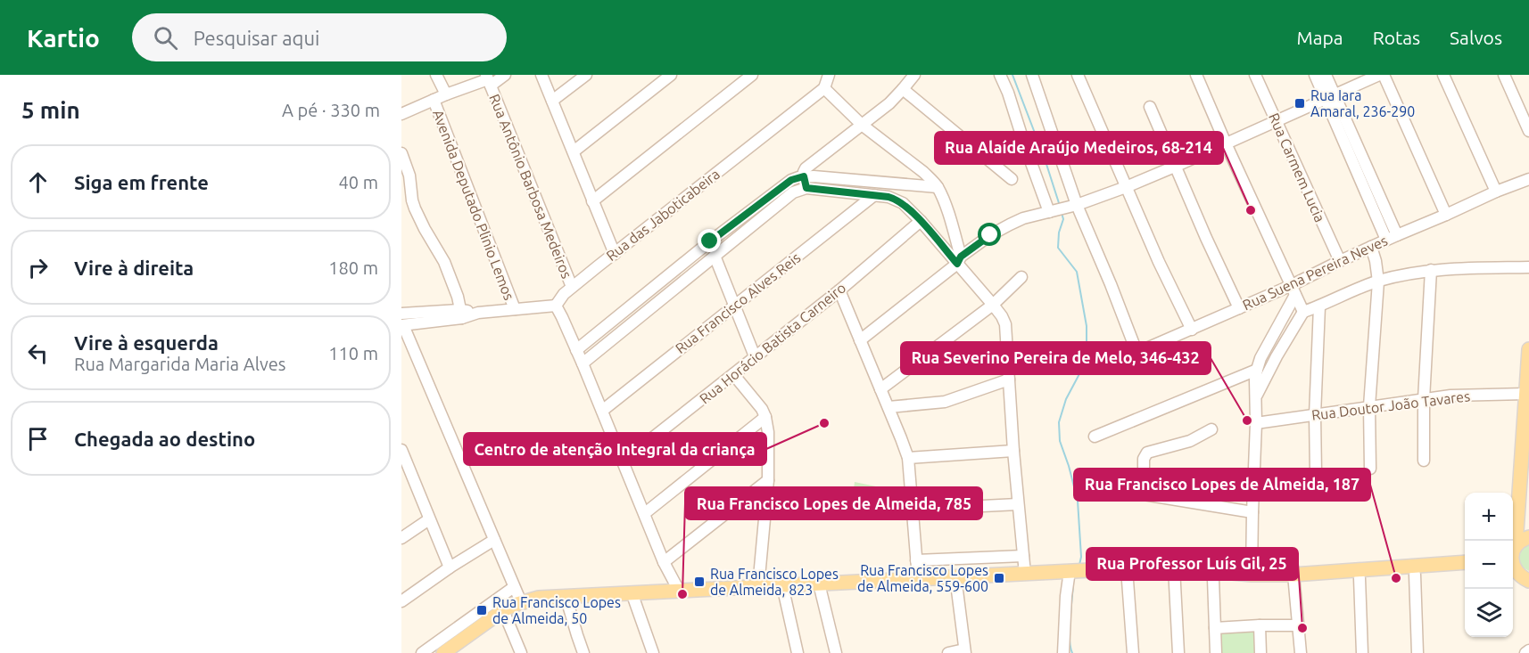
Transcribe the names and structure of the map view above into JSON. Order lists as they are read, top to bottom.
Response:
{
  "streets": {
    "street": [
      "Rua Carmem Lucia",
      "Rua Antônio Barbosa Medeiros",
      "Avenida Deputado Plinio Lemos",
      "Rua das Jaboticabeira",
      "Rua Suena Pereira Neves",
      "Rua Francisco Alves Reis",
      "Rua Horácio Batista Carneiro",
      "Rua Doutor João Tavares"
    ]
  },
  "crossings": [
    ["Rua Carmem Lucia", "Rua Suena Pereira Neves"],
    ["Rua Antônio Barbosa Medeiros", "Rua das Jaboticabeira"]
  ],
  "places": {
    "transit": [
      "Rua Iara Amaral, 236-290",
      "Rua Francisco Lopes de Almeida, 559-600",
      "Rua Francisco Lopes de Almeida, 823",
      "Rua Francisco Lopes de Almeida, 50"
    ],
    "other": [
      "Rua Alaíde Araújo Medeiros, 68-214",
      "Rua Severino Pereira de Melo, 346-432",
      "Centro de atenção Integral da criança",
      "Rua Francisco Lopes de Almeida, 187",
      "Rua Francisco Lopes de Almeida, 785",
      "Rua Professor Luís Gil, 25"
    ]
  },
  "page": {
    "header": "Kartio",
    "search": "Pesquisar aqui",
    "nav": ["Mapa", "Rotas", "Salvos"],
    "heading": ["5 min", "A pé · 330 m"],
    "list": [
      ["Siga em frente", "40 m"],
      ["Vire à direita", "180 m"],
      ["Vire à esquerda", "Rua Margarida Maria Alves", "110 m"],
      "Chegada ao destino"
    ],
    "map_buttons": ["+", "−"]
  }
}
